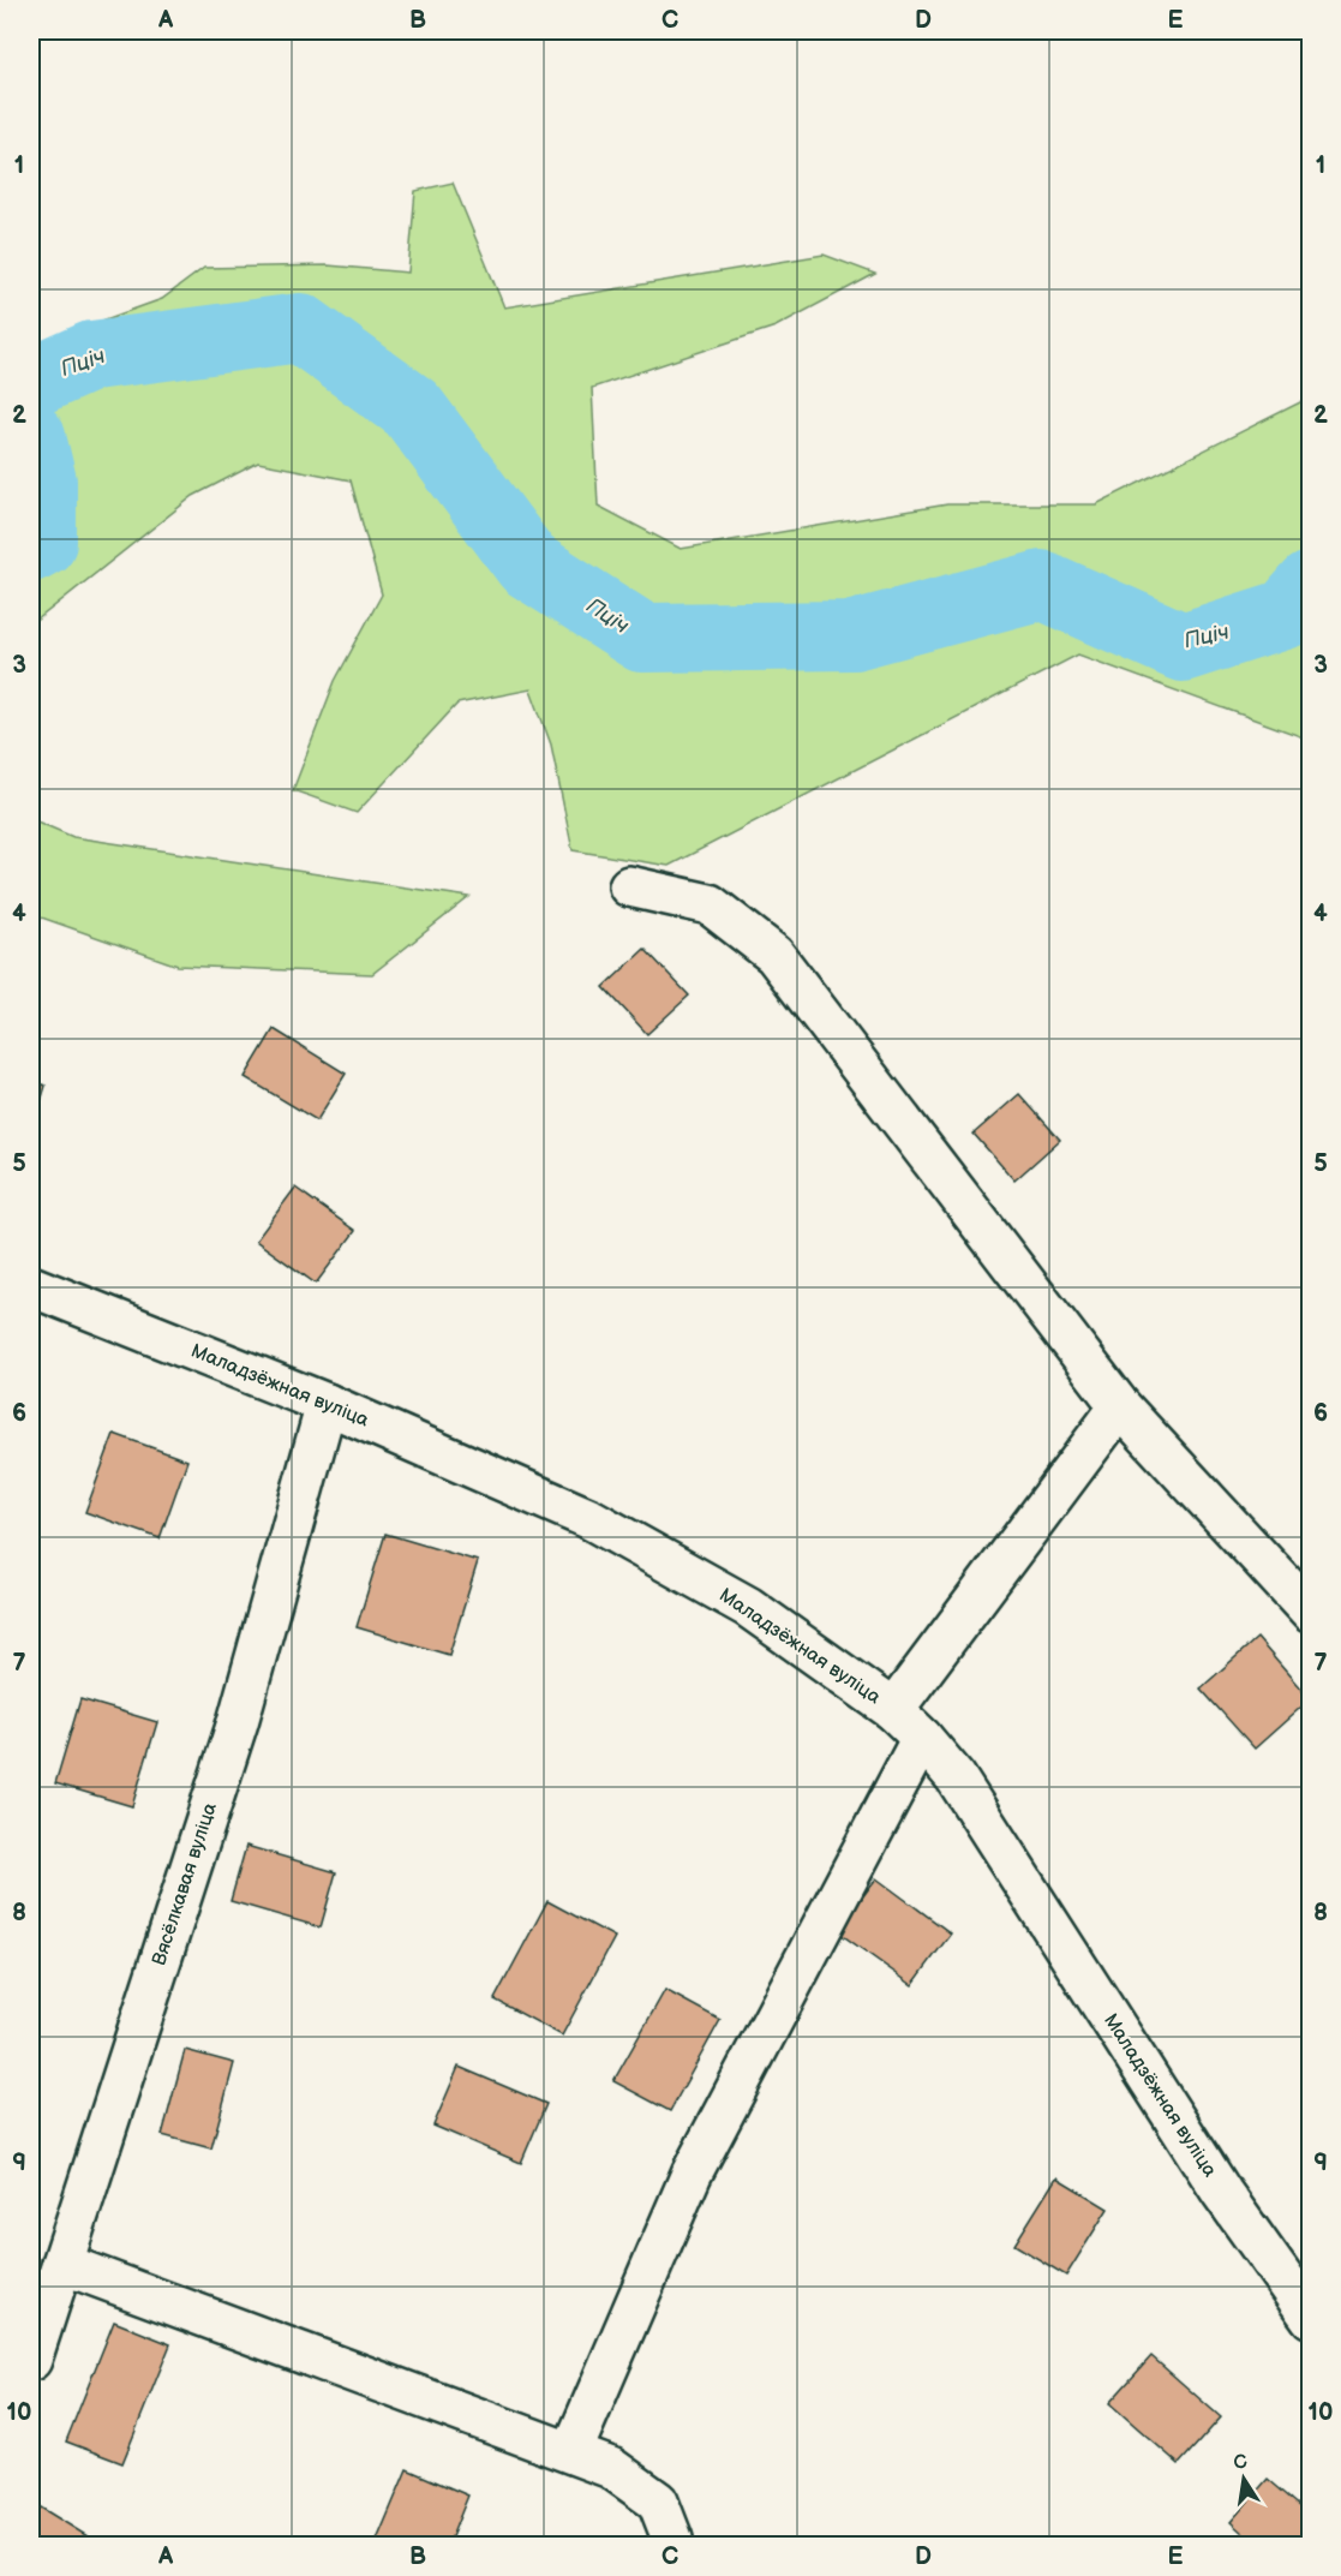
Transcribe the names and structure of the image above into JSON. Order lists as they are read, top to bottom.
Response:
{
  "streets": {
    "street": ["Маладзёжная вуліца", "Вясёлкавая вуліца"]
  },
  "crossings": [
    ["Маладзёжная вуліца", "Вясёлкавая вуліца"]
  ],
  "water": ["Пціч"],
  "north": "top",
  "grid": {
    "columns": [
      "A",
      "B",
      "C",
      "D",
      "E"
    ],
    "rows": [
      "1",
      "2",
      "3",
      "4",
      "5",
      "6",
      "7",
      "8",
      "9",
      "10"
    ]
  }
}
